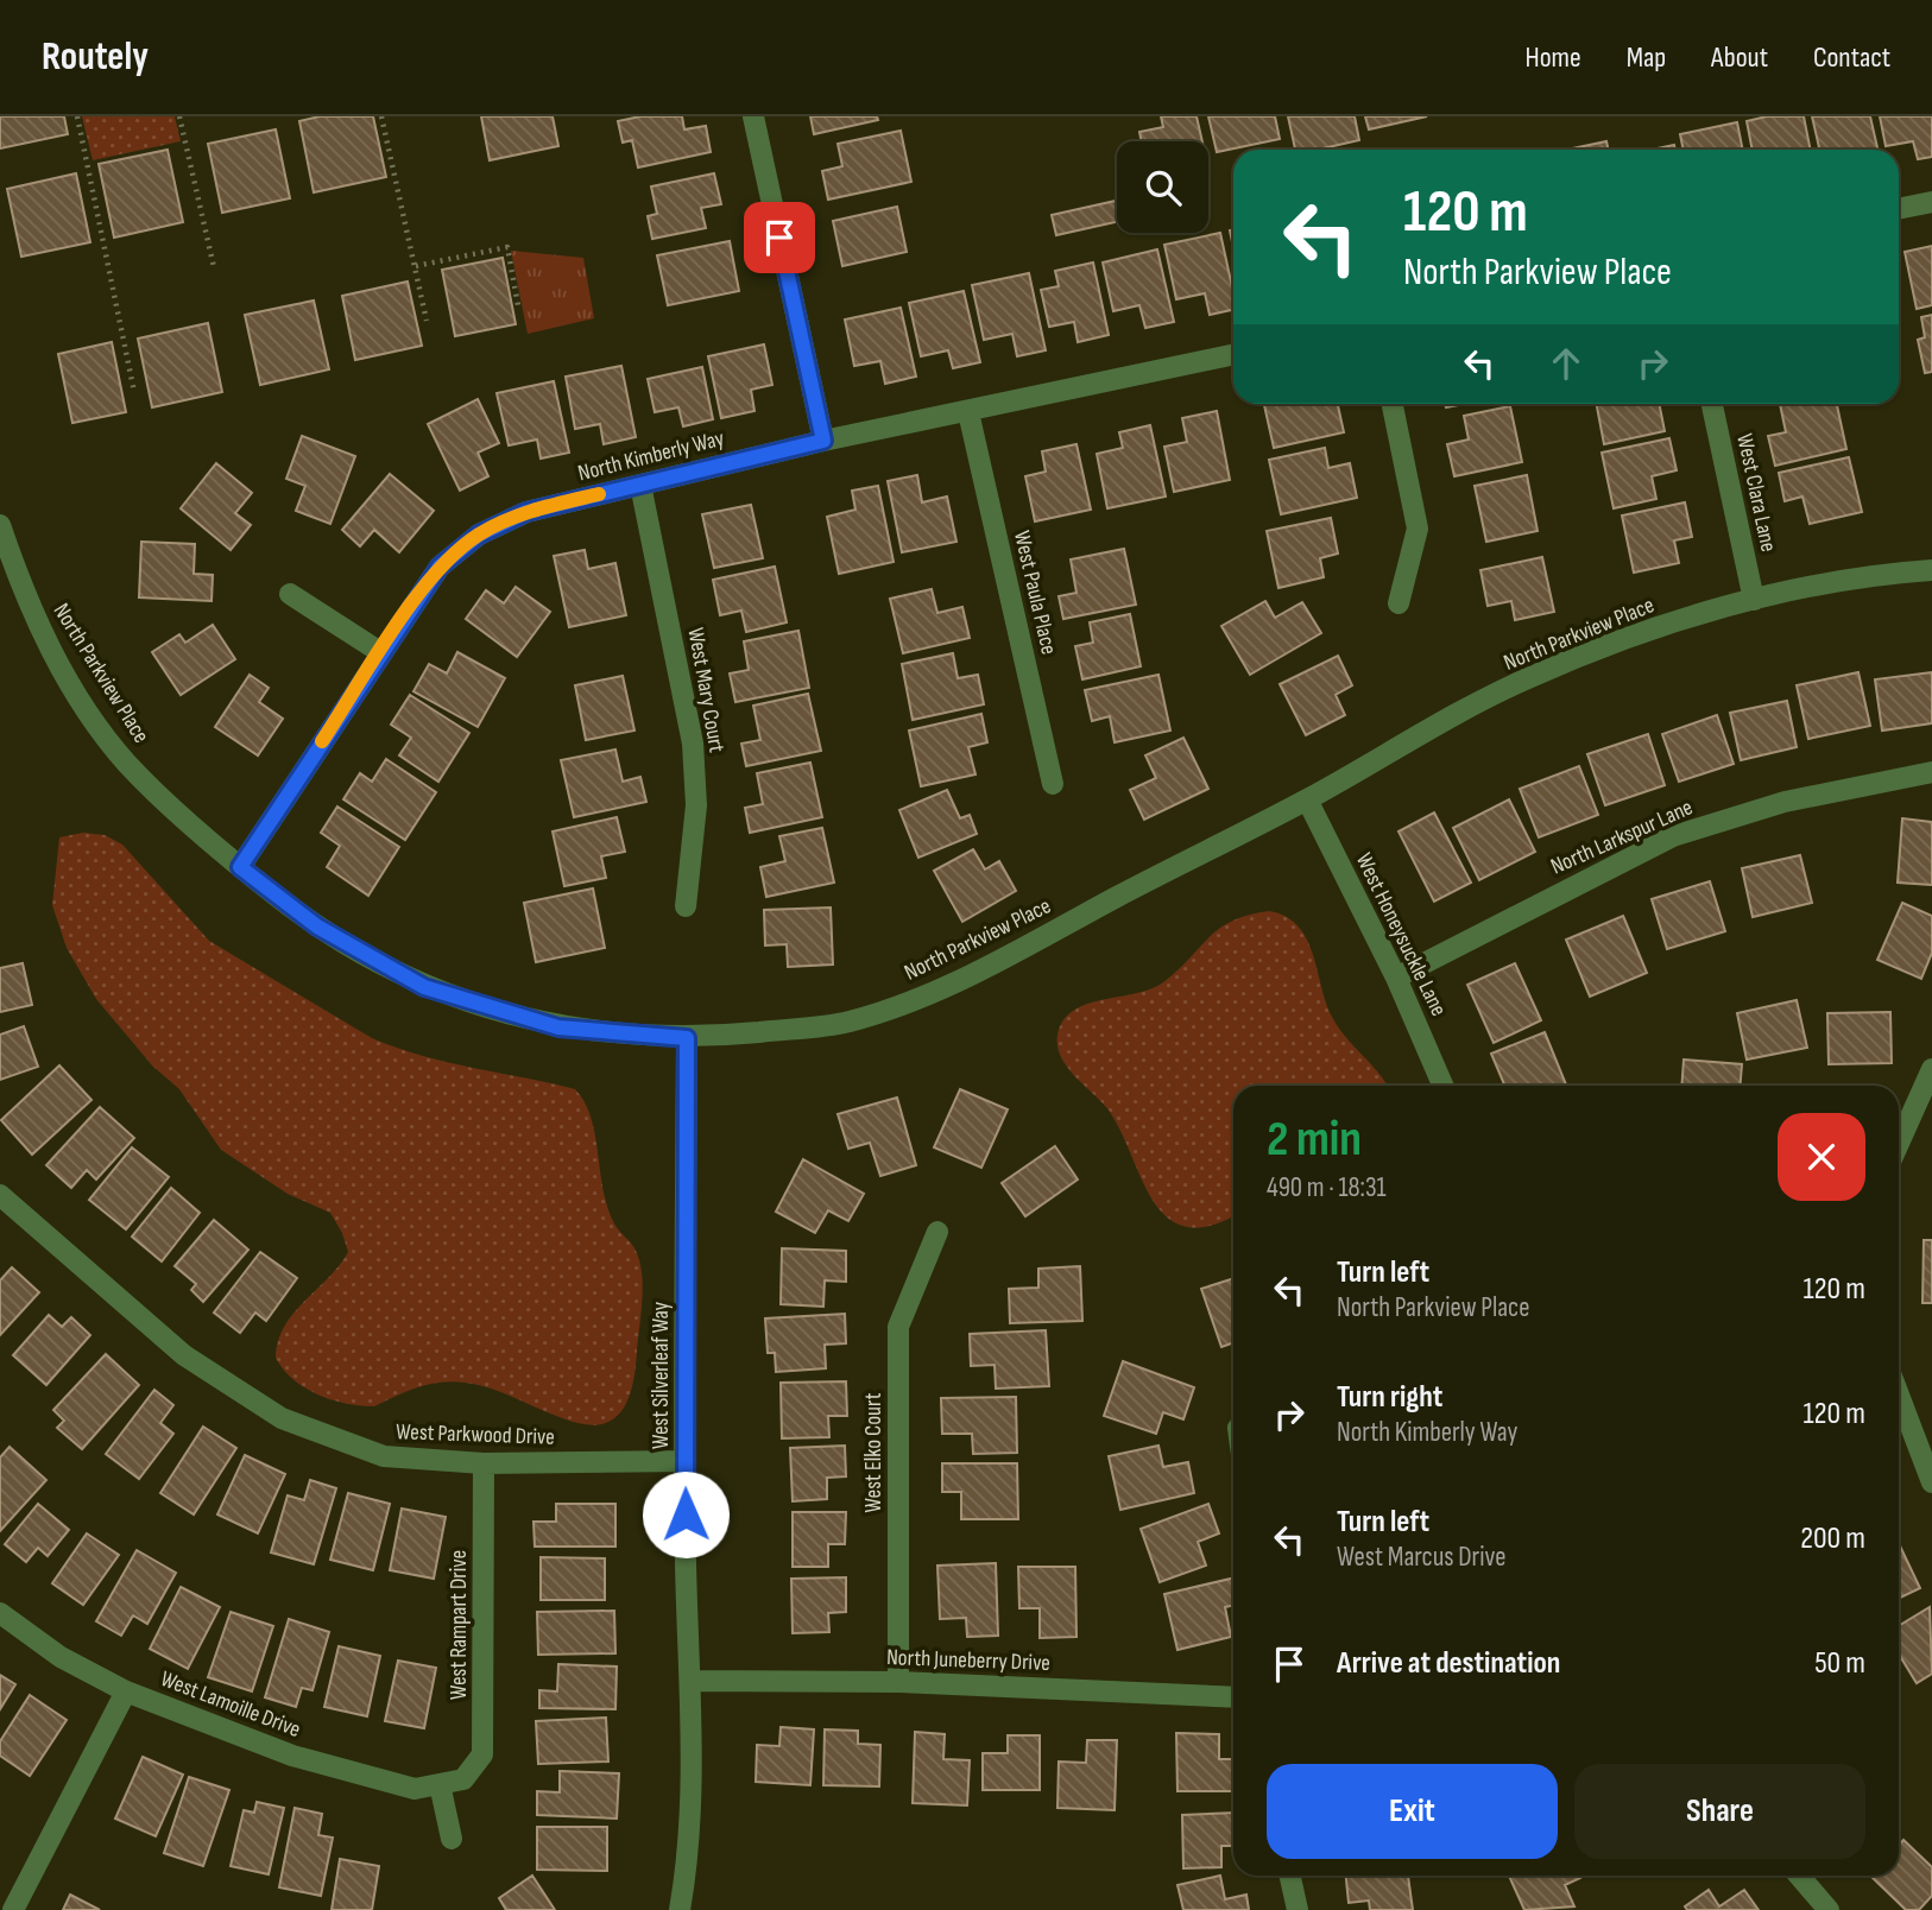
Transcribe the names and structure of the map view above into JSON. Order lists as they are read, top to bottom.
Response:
{
  "streets": {
    "street": [
      "North Kimberly Way",
      "West Clara Lane",
      "West Paula Place",
      "North Parkview Place",
      "West Mary Court",
      "North Larkspur Lane",
      "West Honeysuckle Lane",
      "West Silverleaf Way",
      "West Parkwood Drive",
      "West Elko Court",
      "West Rampart Drive",
      "North Juneberry Drive",
      "West Lamoille Drive"
    ]
  },
  "crossings": [
    ["North Kimberly Way", "West Paula Place"],
    ["North Kimberly Way", "North Parkview Place"],
    ["North Kimberly Way", "West Mary Court"],
    ["West Clara Lane", "North Parkview Place"],
    ["North Parkview Place", "West Honeysuckle Lane"],
    ["North Parkview Place", "West Silverleaf Way"],
    ["North Larkspur Lane", "West Honeysuckle Lane"],
    ["West Silverleaf Way", "West Parkwood Drive"],
    ["West Silverleaf Way", "North Juneberry Drive"],
    ["West Parkwood Drive", "West Rampart Drive"],
    ["West Elko Court", "North Juneberry Drive"],
    ["West Rampart Drive", "West Lamoille Drive"]
  ],
  "page": {
    "header": "Routely",
    "nav": [
      "Home",
      "Map",
      "About",
      "Contact"
    ],
    "turn": ["120 m", "North Parkview Place"],
    "heading": ["2 min", "490 m · 18:31"],
    "list": [
      {
        "name": "Turn left",
        "note": "North Parkview Place",
        "value": "120 m"
      },
      {
        "name": "Turn right",
        "note": "North Kimberly Way",
        "value": "120 m"
      },
      {
        "name": "Turn left",
        "note": "West Marcus Drive",
        "value": "200 m"
      },
      {
        "name": "Arrive at destination",
        "value": "50 m"
      }
    ],
    "buttons": ["Exit", "Share"]
  }
}
